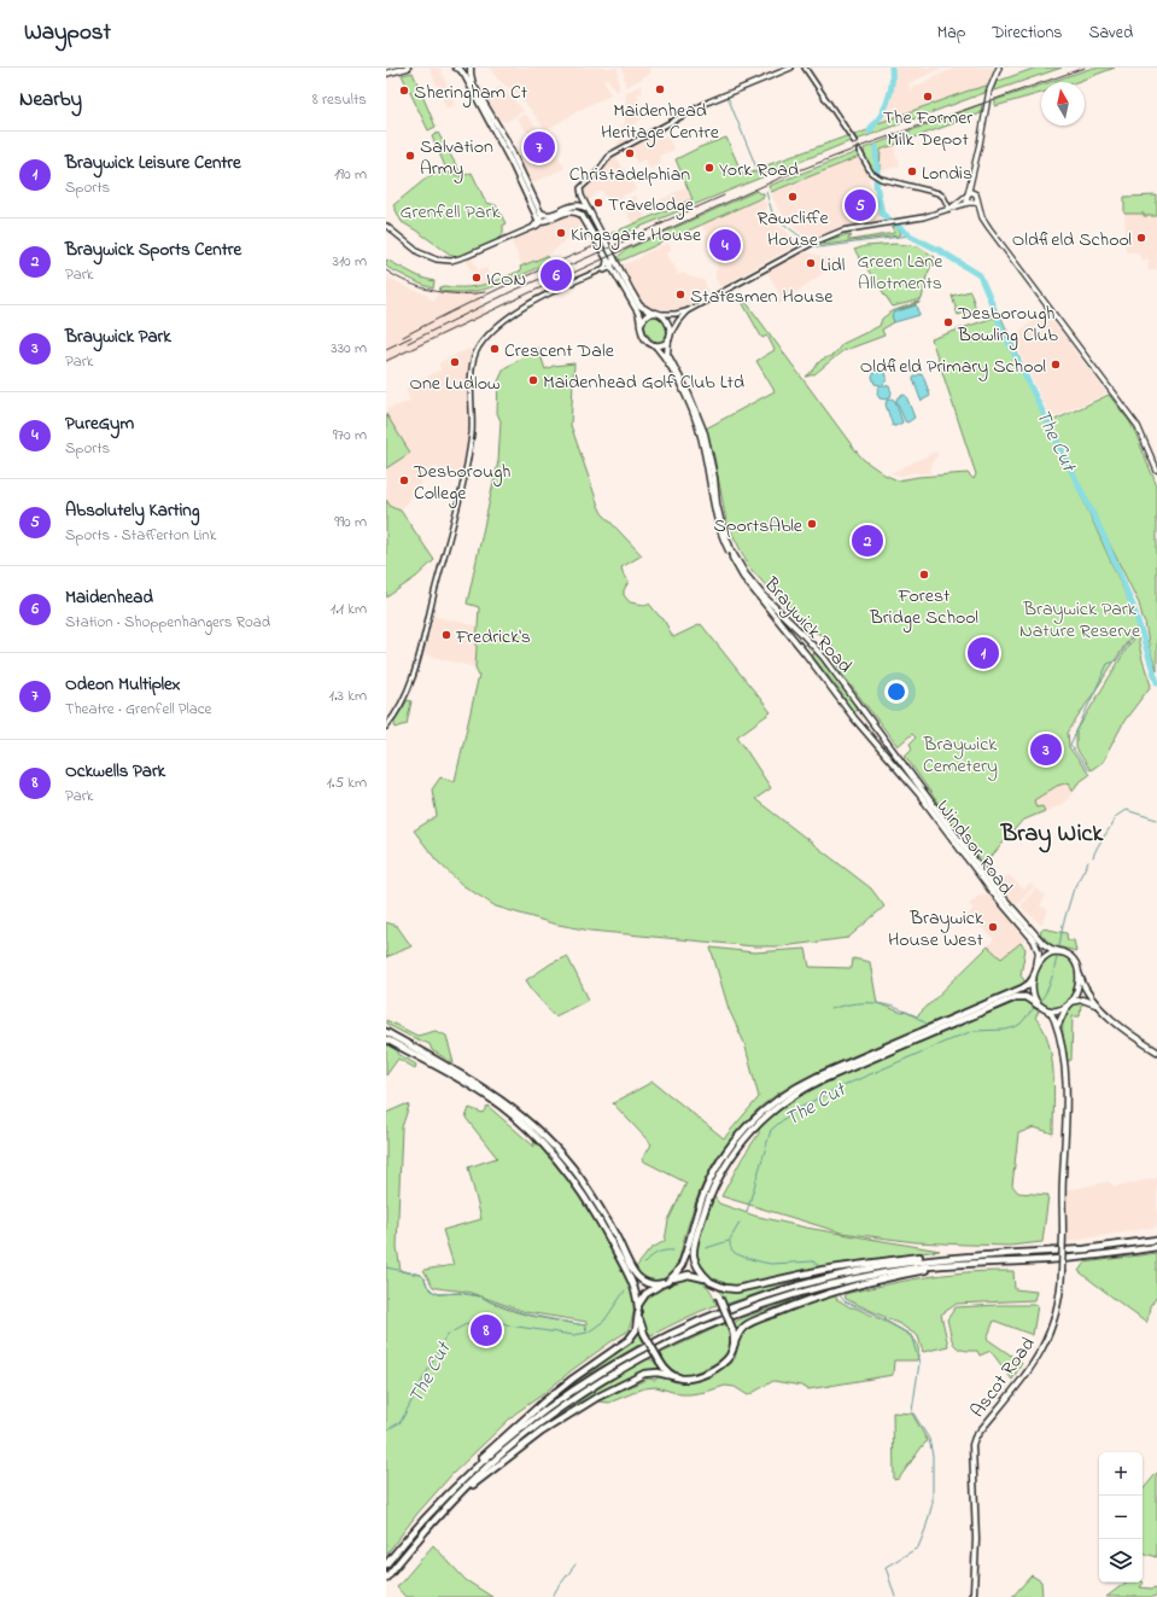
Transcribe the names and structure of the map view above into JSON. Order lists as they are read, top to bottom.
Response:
{
  "streets": {
    "main road": ["Braywick Road", "Windsor Road", "Ascot Road"]
  },
  "crossings": [
    ["Braywick Road", "Windsor Road"],
    ["Braywick Road", "Ascot Road"],
    ["Windsor Road", "Ascot Road"]
  ],
  "districts": ["Bray Wick"],
  "water": ["The Cut"],
  "parks": [
    "Grenfell Park",
    "Green Lane Allotments",
    "Braywick Park Nature Reserve",
    "Braywick Cemetery"
  ],
  "places": [
    "Maidenhead Heritage Centre",
    "Sheringham Ct",
    "The Former Milk Depot",
    "Christadelphian",
    "Salvation Army",
    "York Road",
    "Londis",
    "Rawcliffe House",
    "Travelodge",
    "Kingsgate House",
    "Oldfield School",
    "Lidl",
    "ICON",
    "Statesmen House",
    "Desborough Bowling Club",
    "Crescent Dale",
    "One Ludlow",
    "Oldfield Primary School",
    "Maidenhead Golf Club Ltd",
    "Desborough College",
    "SportsAble",
    "Forest Bridge School",
    "Fredrick's",
    "Braywick House West"
  ],
  "north": "top",
  "page": {
    "header": "Waypost",
    "nav": ["Map", "Directions", "Saved"],
    "heading": ["Nearby", "8 results"],
    "pins": [
      "7",
      "5",
      "4",
      "6",
      "2",
      "1",
      "3",
      "8"
    ],
    "list": [
      {
        "mark": "1",
        "name": "Braywick Leisure Centre",
        "note": "Sports",
        "value": "190 m"
      },
      {
        "mark": "2",
        "name": "Braywick Sports Centre",
        "note": "Park",
        "value": "310 m"
      },
      {
        "mark": "3",
        "name": "Braywick Park",
        "note": "Park",
        "value": "330 m"
      },
      {
        "mark": "4",
        "name": "PureGym",
        "note": "Sports",
        "value": "970 m"
      },
      {
        "mark": "5",
        "name": "Absolutely Karting",
        "note": "Sports · Stafferton Link",
        "value": "990 m"
      },
      {
        "mark": "6",
        "name": "Maidenhead",
        "note": "Station · Shoppenhangers Road",
        "value": "1.1 km"
      },
      {
        "mark": "7",
        "name": "Odeon Multiplex",
        "note": "Theatre · Grenfell Place",
        "value": "1.3 km"
      },
      {
        "mark": "8",
        "name": "Ockwells Park",
        "note": "Park",
        "value": "1.5 km"
      }
    ],
    "map_buttons": ["+", "−"]
  }
}
